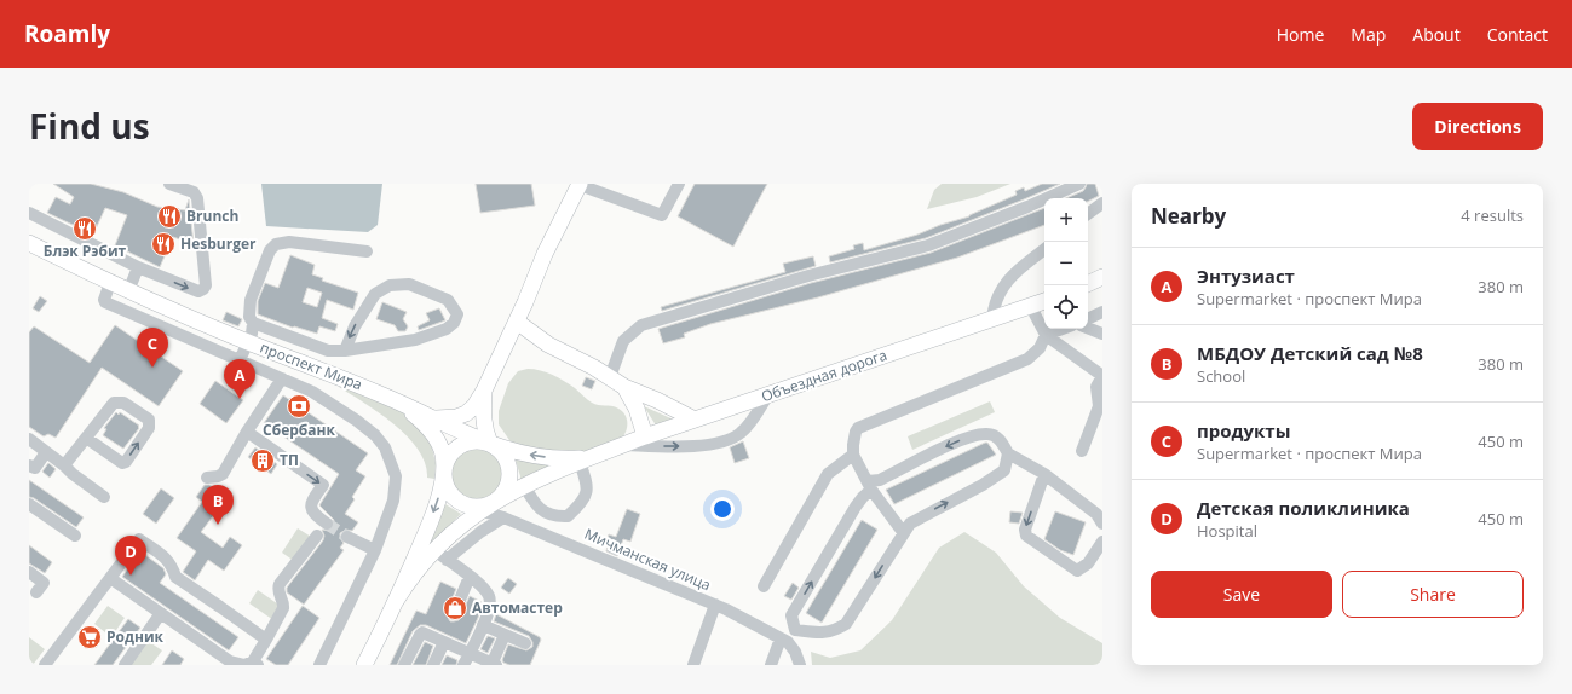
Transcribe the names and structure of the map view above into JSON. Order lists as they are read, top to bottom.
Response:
{
  "streets": {
    "main road": ["проспект Мира", "Объездная дорога"],
    "street": ["Мичманская улица"]
  },
  "crossings": [
    ["проспект Мира", "Объездная дорога"],
    ["проспект Мира", "Мичманская улица"]
  ],
  "places": {
    "restaurant": ["Brunch", "Блэк Рэбит", "Hesburger"],
    "bank": ["Сбербанк"],
    "building": ["ТП"],
    "shop": ["Автомастер"],
    "supermarket": ["Родник"]
  },
  "page": {
    "header": "Roamly",
    "nav": [
      "Home",
      "Map",
      "About",
      "Contact"
    ],
    "title": "Find us",
    "buttons": [
      "Directions",
      ["Save", "Share"]
    ],
    "heading": ["Nearby", "4 results"],
    "map_buttons": ["+", "−"],
    "list": [
      {
        "mark": "A",
        "name": "Энтузиаст",
        "note": "Supermarket · проспект Мира",
        "value": "380 m"
      },
      {
        "mark": "B",
        "name": "МБДОУ Детский сад №8",
        "note": "School",
        "value": "380 m"
      },
      {
        "mark": "C",
        "name": "продукты",
        "note": "Supermarket · проспект Мира",
        "value": "450 m"
      },
      {
        "mark": "D",
        "name": "Детская поликлиника",
        "note": "Hospital",
        "value": "450 m"
      }
    ],
    "pins": [
      "C",
      "A",
      "B",
      "D"
    ]
  }
}
